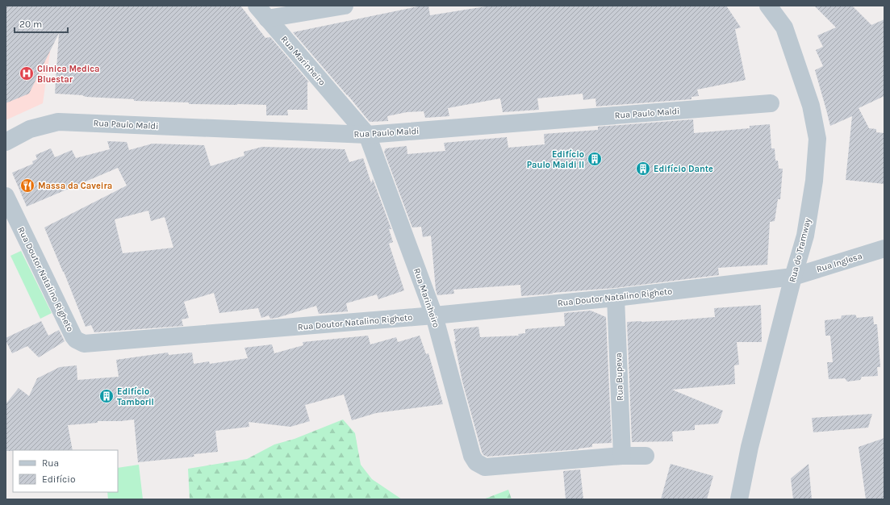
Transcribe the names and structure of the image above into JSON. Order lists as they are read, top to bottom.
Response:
{
  "streets": {
    "street": [
      "Rua Marinheiro",
      "Rua Paulo Maldi",
      "Rua do Tramway",
      "Rua Inglesa",
      "Rua Doutor Natalino Righeto",
      "Rua Bupeva"
    ]
  },
  "crossings": [
    ["Rua Marinheiro", "Rua Paulo Maldi"],
    ["Rua Marinheiro", "Rua Doutor Natalino Righeto"],
    ["Rua Marinheiro", "Rua Bupeva"],
    ["Rua do Tramway", "Rua Inglesa"],
    ["Rua do Tramway", "Rua Doutor Natalino Righeto"],
    ["Rua Inglesa", "Rua Doutor Natalino Righeto"],
    ["Rua Doutor Natalino Righeto", "Rua Bupeva"]
  ],
  "places": {
    "hospital": ["Clinica Medica Bluestar"],
    "building": ["Edifício Paulo Maldi II", "Edifício Dante", "Edifício Tamboril"],
    "restaurant": ["Massa da Caveira"]
  },
  "legend": ["Rua", "Edifício"],
  "scale_bar": "20 m"
}
